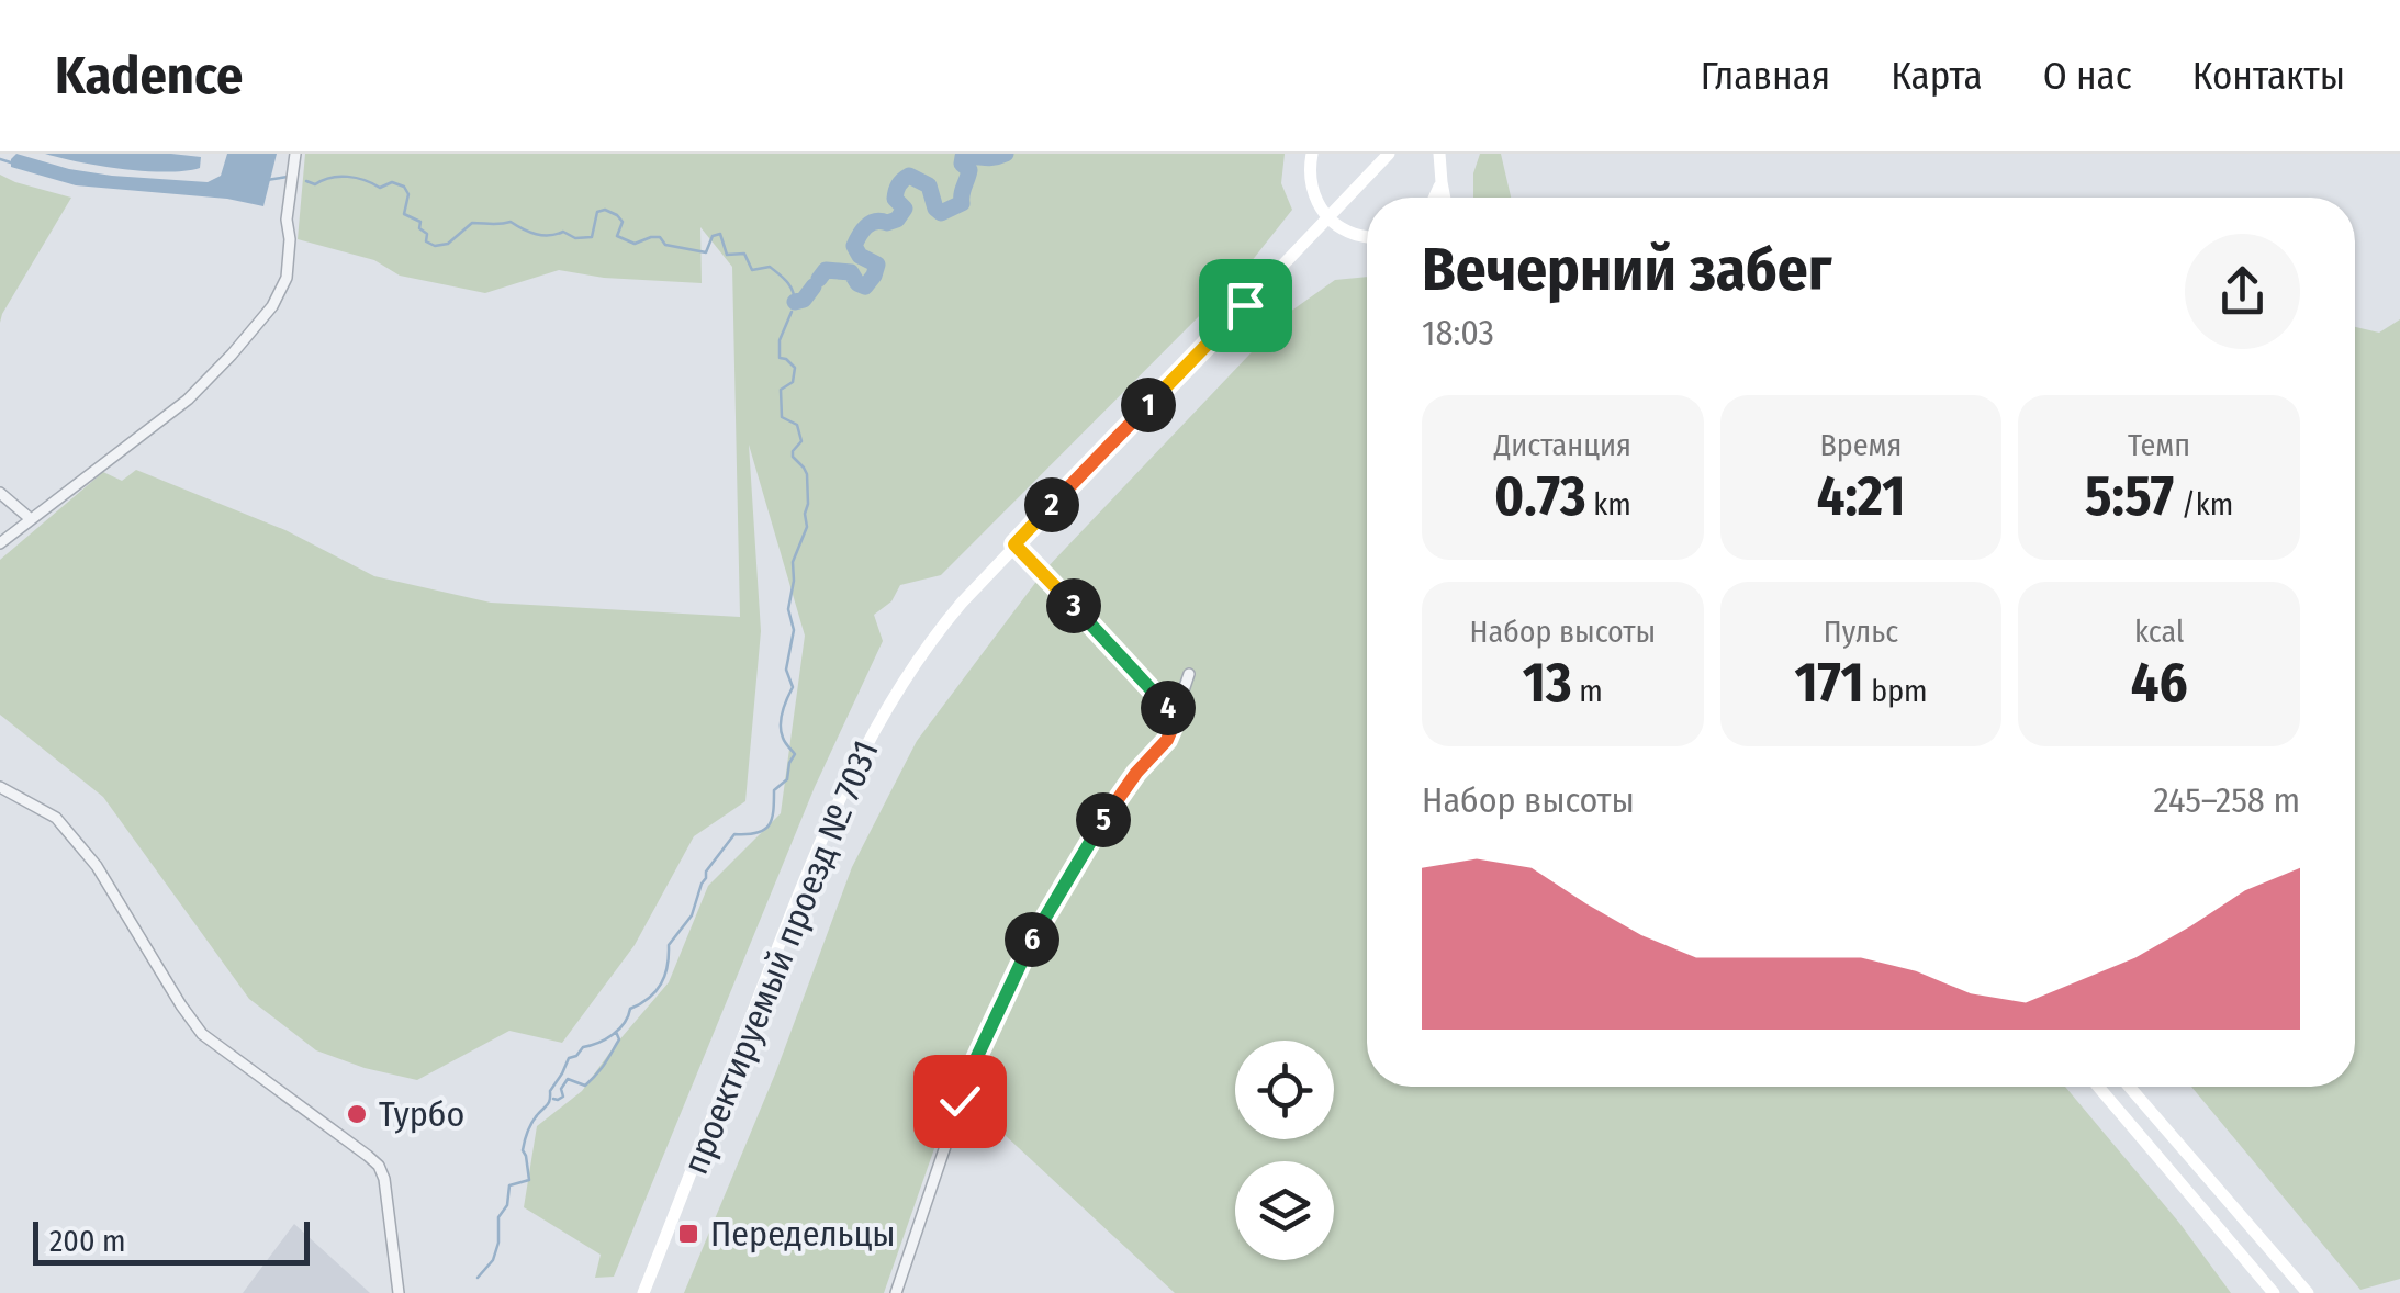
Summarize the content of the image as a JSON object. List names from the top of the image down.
{
  "streets": {
    "main road": ["проектируемый проезд № 7031"]
  },
  "places": {
    "other": ["Турбо"],
    "transit": ["Передельцы"]
  },
  "scale_bar": "200 m",
  "page": {
    "header": "Kadence",
    "nav": [
      "Главная",
      "Карта",
      "О нас",
      "Контакты"
    ],
    "heading": ["Вечерний забег", "18:03"],
    "pins": [
      "1",
      "2",
      "3",
      "4",
      "5",
      "6"
    ],
    "stats": [
      ["Дистанция", "0.73 km"],
      ["Время", "4:21"],
      ["Темп", "5:57 /km"],
      ["Набор высоты", "13 m"],
      ["Пульс", "171 bpm"],
      ["kcal", "46"]
    ],
    "chart": ["Набор высоты", "245–258 m"],
    "scale": "200 m"
  }
}
